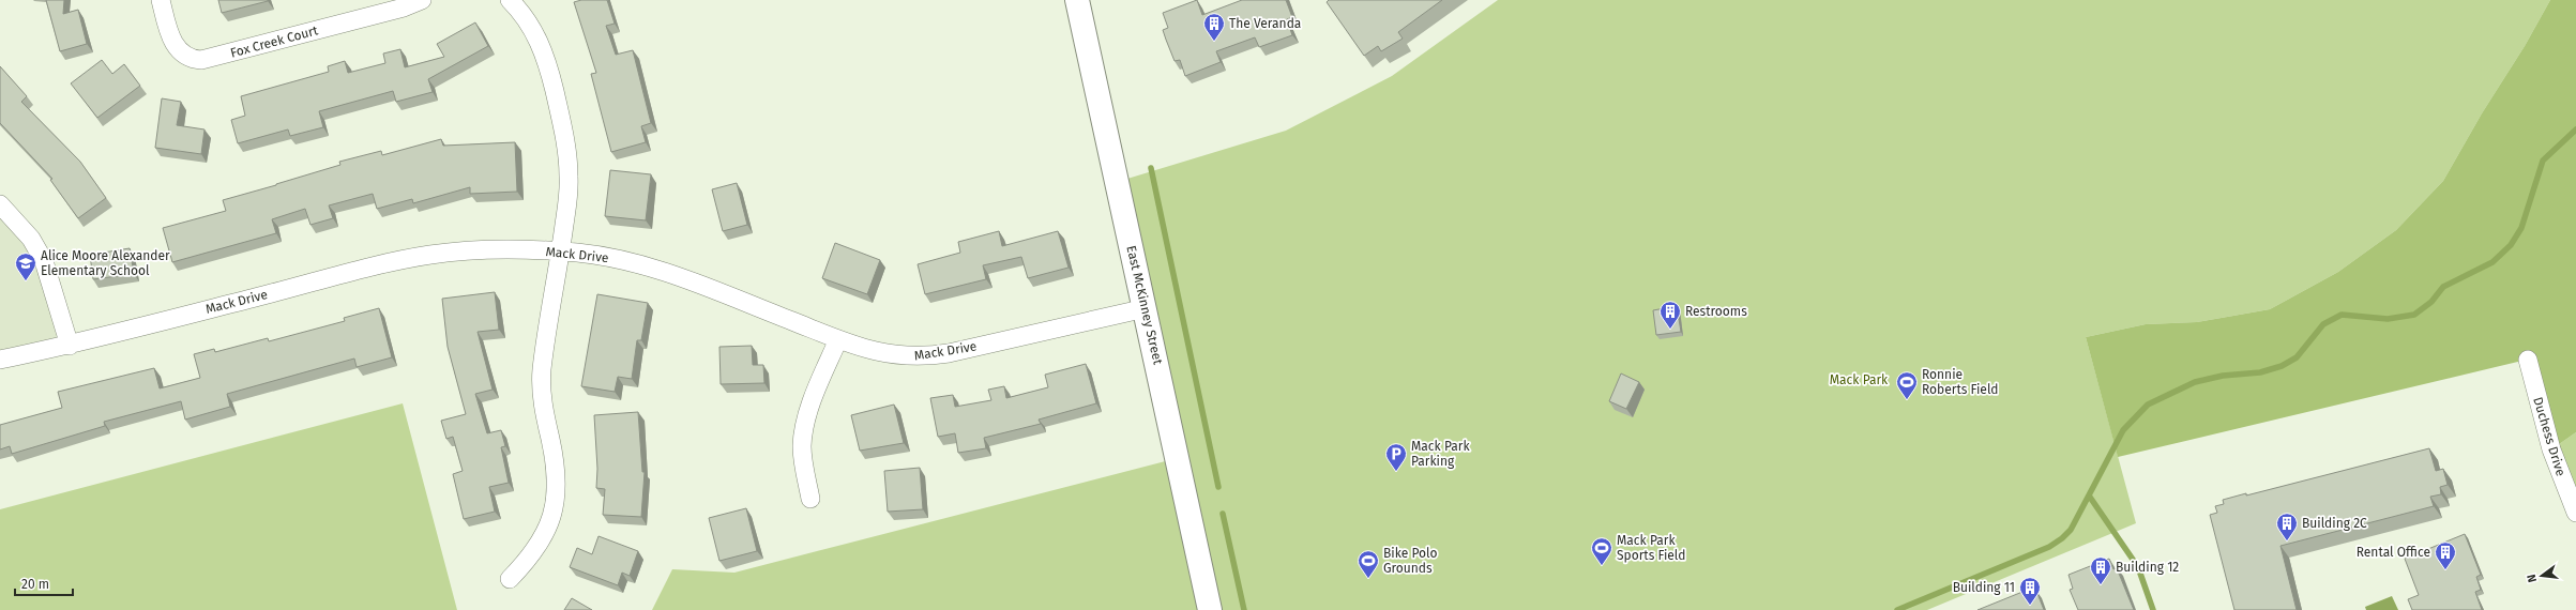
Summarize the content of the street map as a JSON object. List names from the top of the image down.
{
  "streets": {
    "main road": ["East McKinney Street"],
    "street": ["Fox Creek Court", "Mack Drive", "Duchess Drive"]
  },
  "crossings": [
    ["Mack Drive", "East McKinney Street"]
  ],
  "parks": ["Mack Park"],
  "places": {
    "building": [
      "The Veranda",
      "Restrooms",
      "Building 2C",
      "Rental Office",
      "Building 12",
      "Building 11"
    ],
    "school or university": ["Alice Moore Alexander Elementary School"],
    "sports": ["Ronnie Roberts Field", "Mack Park Sports Field", "Bike Polo Grounds"],
    "parking": ["Mack Park Parking"]
  },
  "scale_bar": "20 m",
  "north": "left"
}
